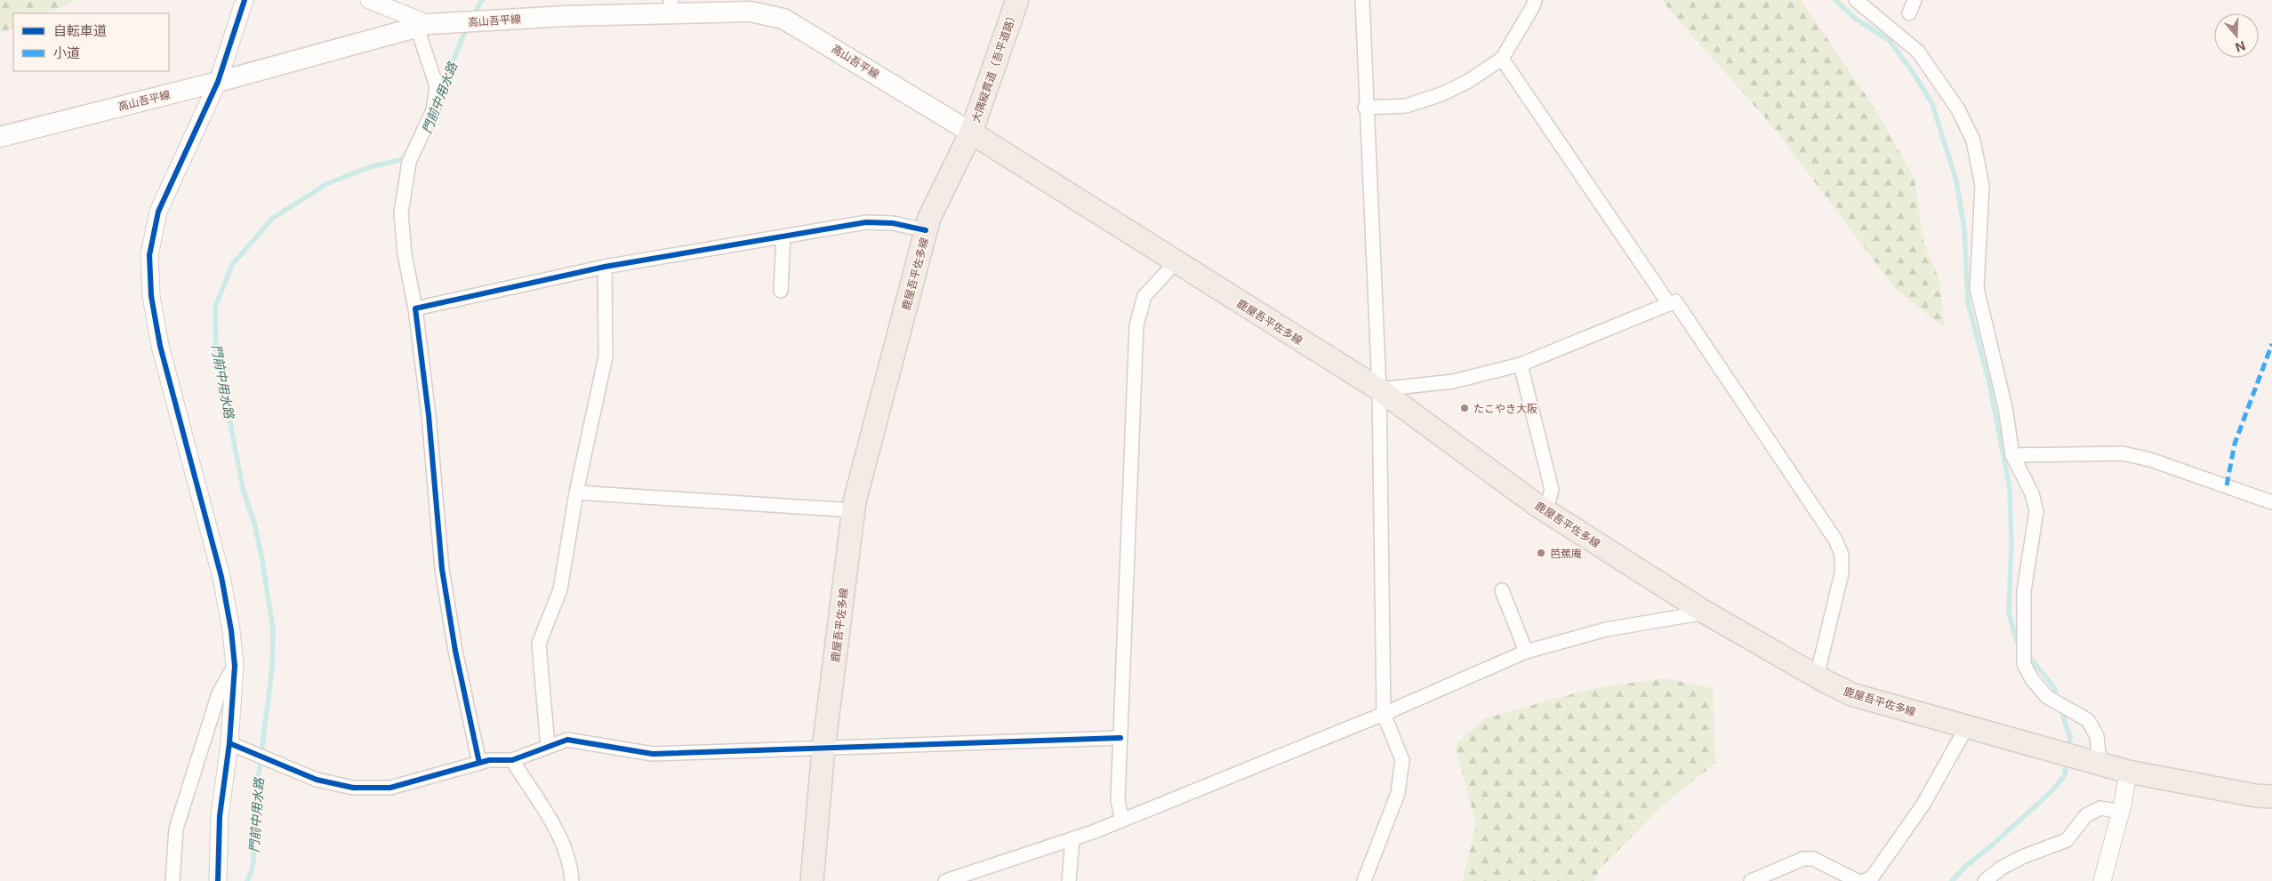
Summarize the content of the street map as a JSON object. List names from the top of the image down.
{
  "streets": {
    "main road": ["高山吾平線", "大隅縦貫道（吾平道路）", "鹿屋吾平佐多線"]
  },
  "crossings": [
    ["高山吾平線", "大隅縦貫道（吾平道路）"],
    ["高山吾平線", "鹿屋吾平佐多線"],
    ["大隅縦貫道（吾平道路）", "鹿屋吾平佐多線"]
  ],
  "water": ["門前中用水路"],
  "places": ["たこやき大阪", "芭蕉庵"],
  "legend": ["自転車道", "小道"],
  "north": "bottom"
}
